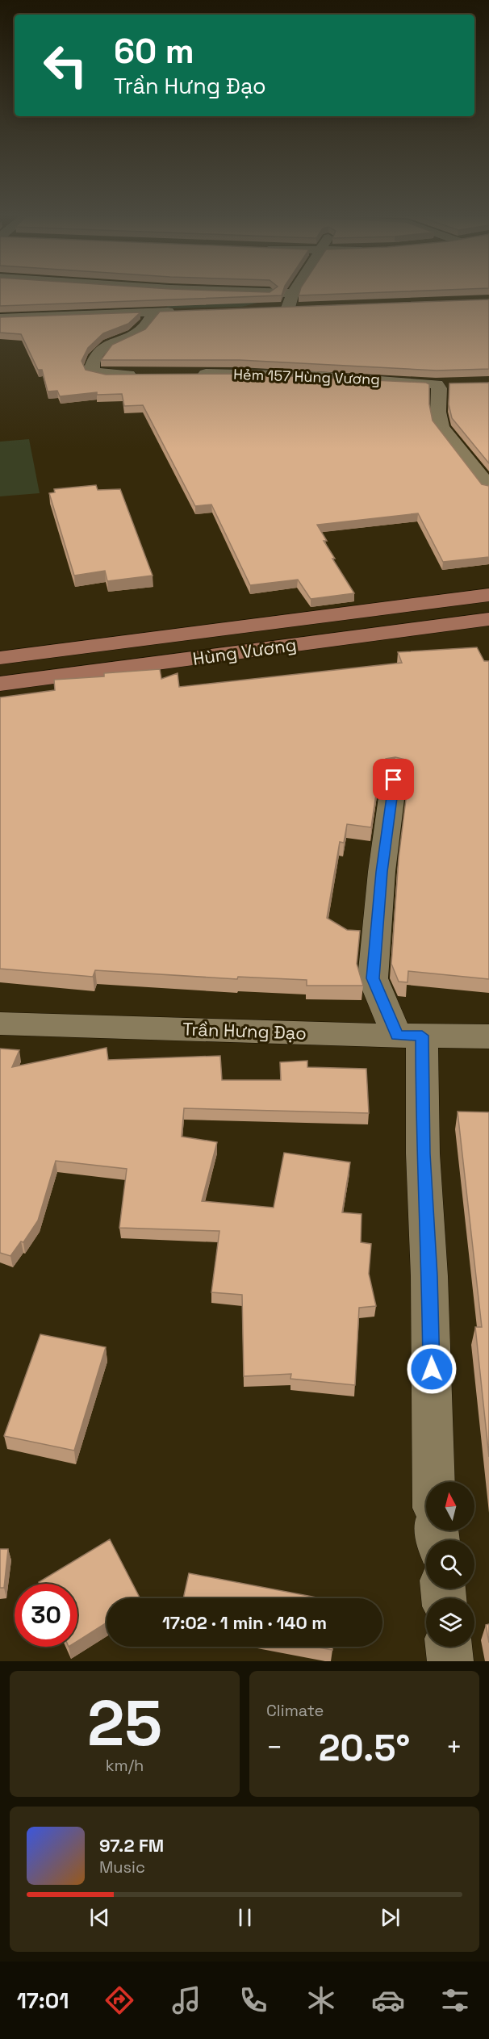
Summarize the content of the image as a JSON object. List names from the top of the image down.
{
  "streets": {
    "main road": ["Hùng Vương"],
    "street": ["Hẻm 157 Hùng Vương", "Trần Hưng Đạo"]
  },
  "north": "top",
  "page": {
    "turn": ["60 m", "Trần Hưng Đạo"],
    "limit": "30",
    "trip": "17:02 · 1 min · 140 m",
    "tile": [
      ["25", "km/h"],
      "Climate"
    ],
    "heat": ["−", "20.5°", "+"],
    "song": ["97.2 FM", "Music"],
    "tabs": "17:01"
  }
}
